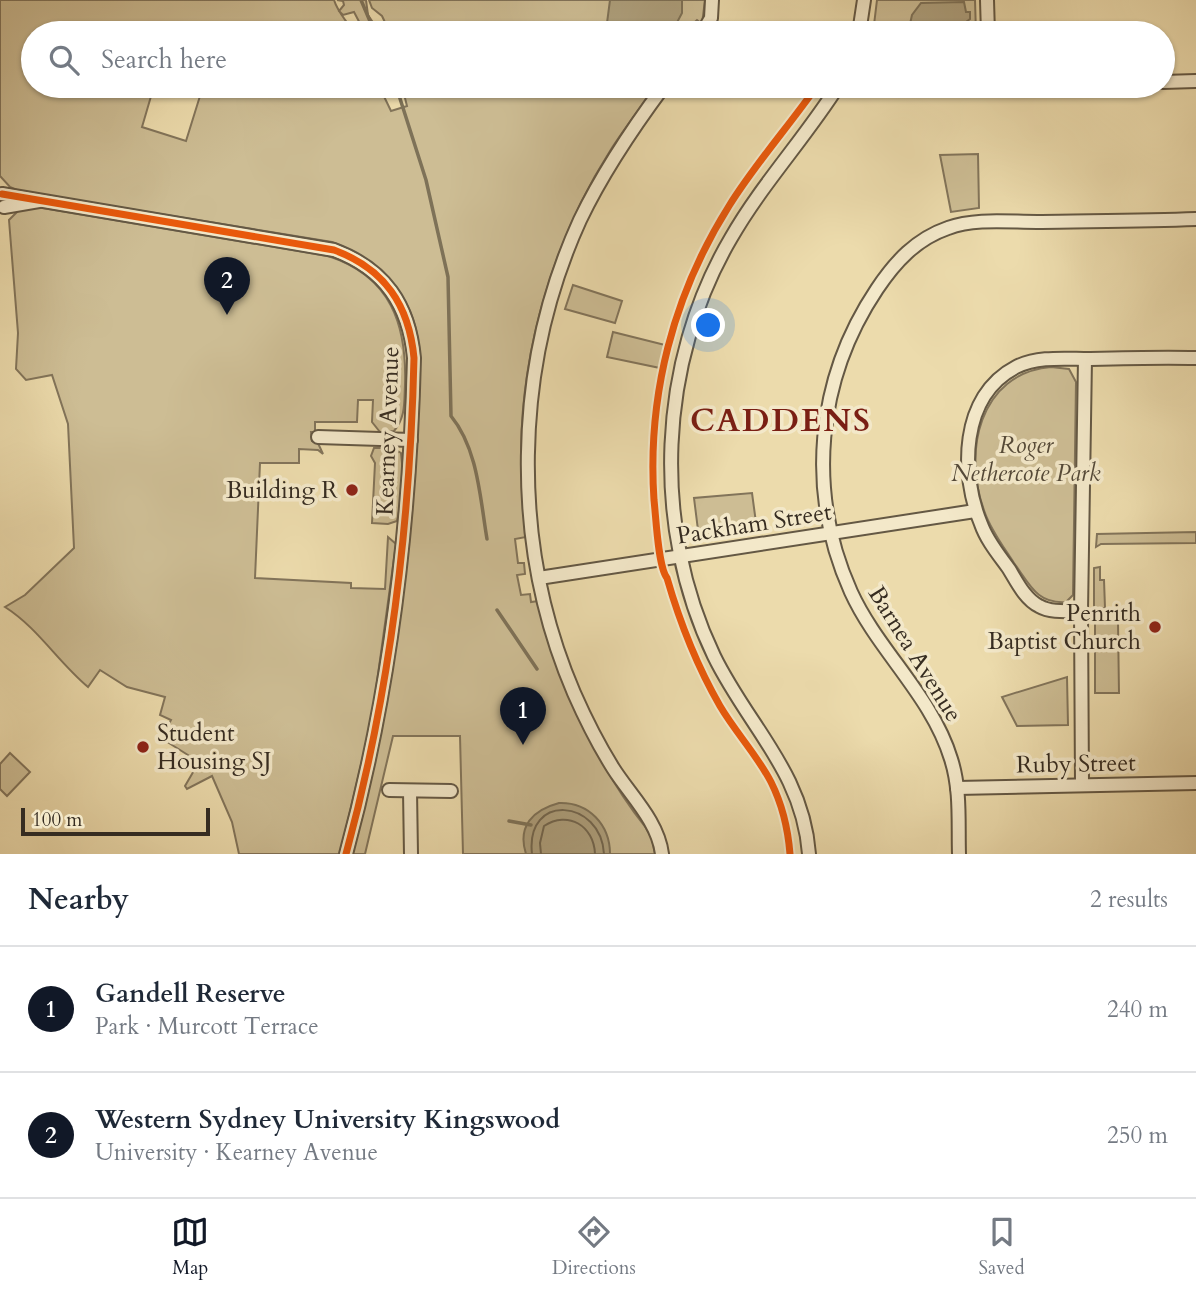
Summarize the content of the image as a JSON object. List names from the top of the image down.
{
  "streets": {
    "street": [
      "Kearney Avenue",
      "Packham Street",
      "Barnea Avenue",
      "Ruby Street"
    ]
  },
  "crossings": [
    ["Packham Street", "Barnea Avenue"],
    ["Barnea Avenue", "Ruby Street"]
  ],
  "districts": ["CADDENS"],
  "parks": ["Roger Nethercote Park"],
  "places": ["Building R", "Penrith Baptist Church", "Student Housing SJ"],
  "scale_bar": "100 m",
  "page": {
    "search": "Search here",
    "pins": ["2", "1"],
    "scale": "100 m",
    "heading": ["Nearby", "2 results"],
    "list": [
      {
        "mark": "1",
        "name": "Gandell Reserve",
        "note": "Park · Murcott Terrace",
        "value": "240 m"
      },
      {
        "mark": "2",
        "name": "Western Sydney University Kingswood",
        "note": "University · Kearney Avenue",
        "value": "250 m"
      }
    ],
    "nav": ["Map", "Directions", "Saved"]
  }
}
